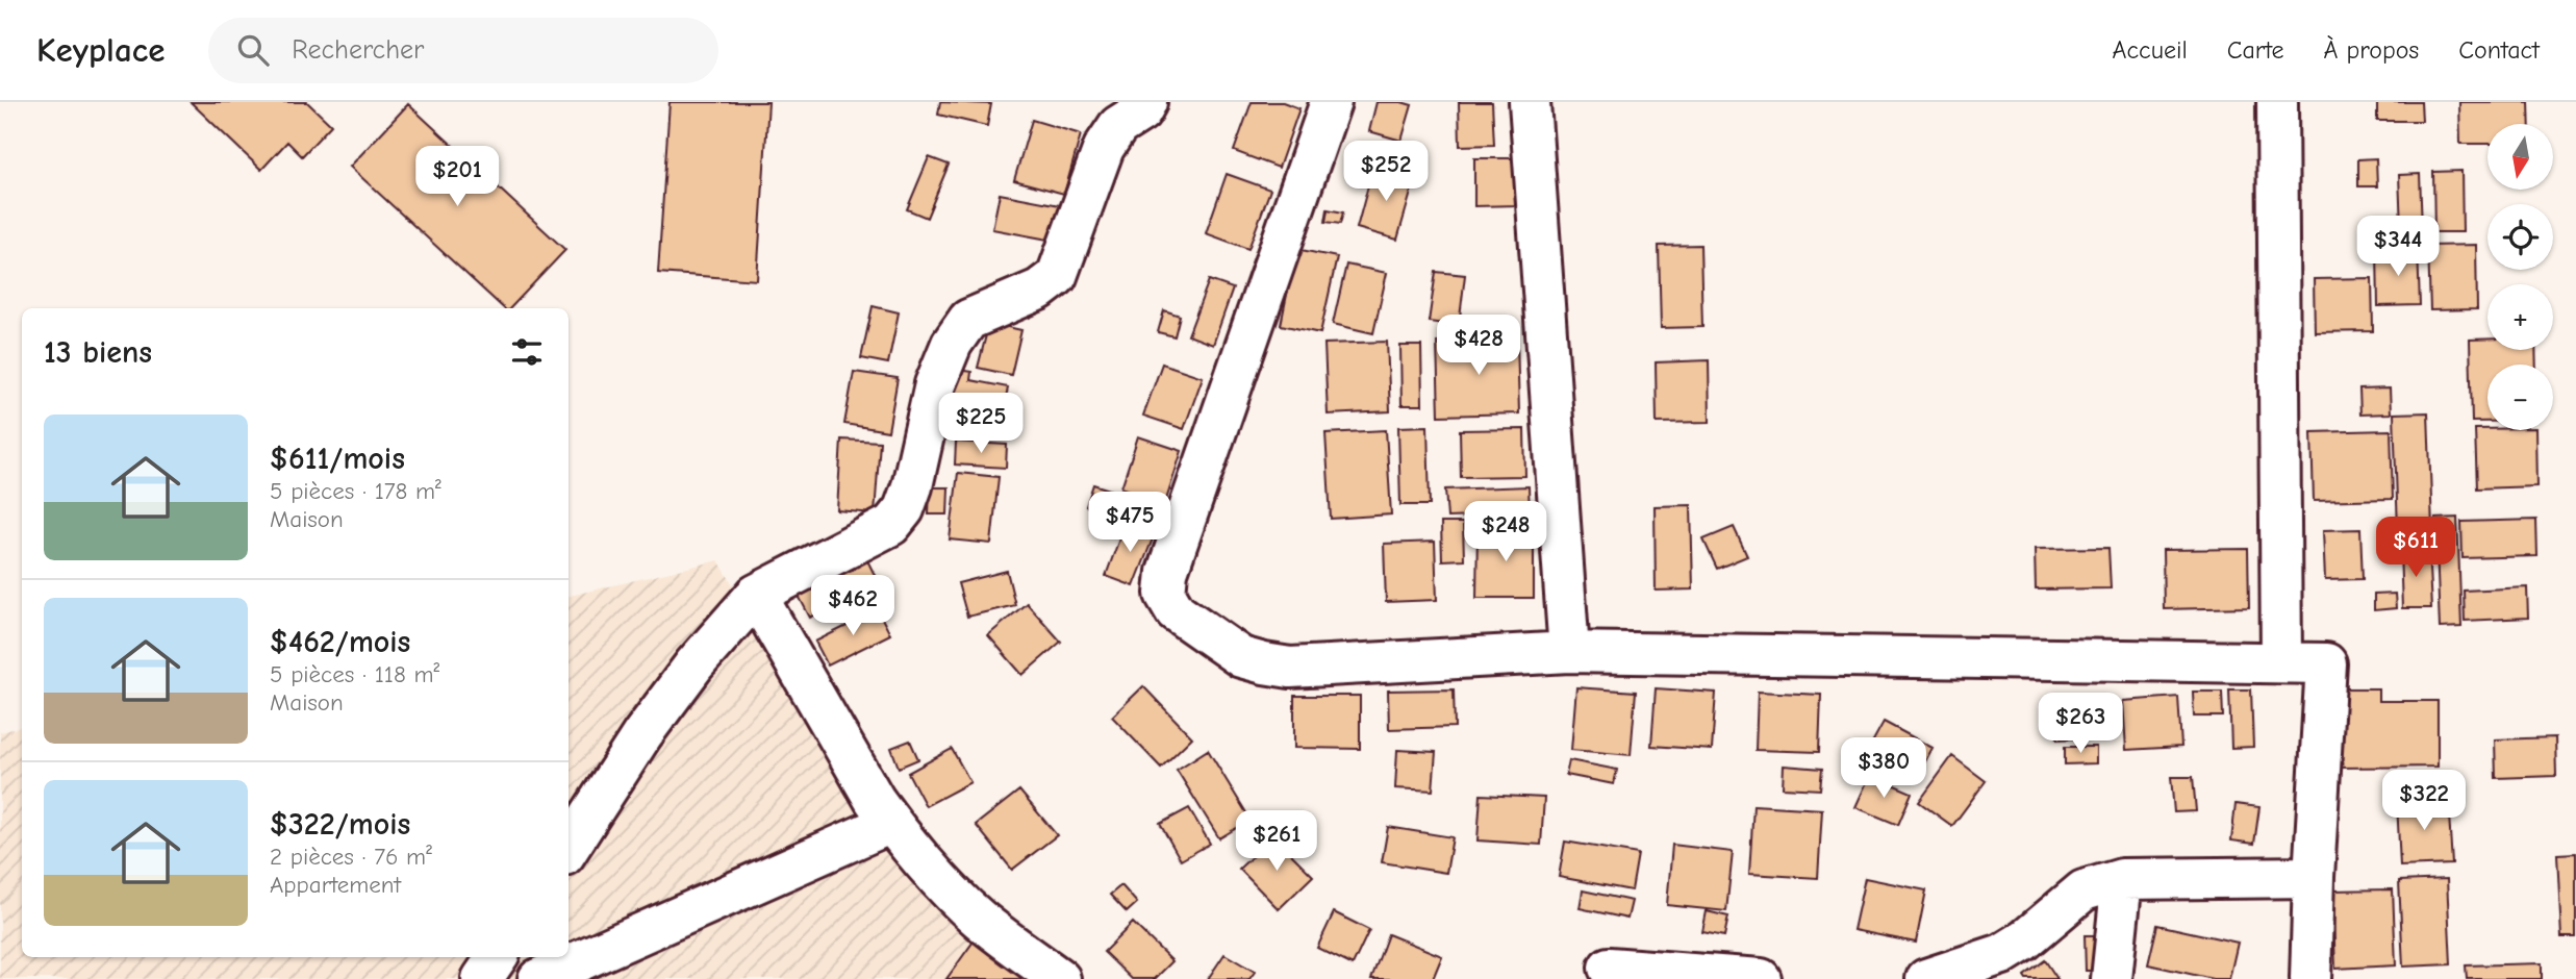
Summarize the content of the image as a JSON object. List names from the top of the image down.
{
  "north": "bottom",
  "page": {
    "header": "Keyplace",
    "search": "Rechercher",
    "nav": [
      "Accueil",
      "Carte",
      "À propos",
      "Contact"
    ],
    "map_buttons": ["+", "−"],
    "price": [
      "$252",
      "$201",
      "$344",
      "$428",
      "$225",
      "$475",
      "$248",
      "$611",
      "$462",
      "$263",
      "$380",
      "$322",
      "$261"
    ],
    "heading": "13 biens",
    "list": [
      {
        "name": "$611/mois",
        "note": "5 pièces · 178 m² · Maison"
      },
      {
        "name": "$462/mois",
        "note": "5 pièces · 118 m² · Maison"
      },
      {
        "name": "$322/mois",
        "note": "2 pièces · 76 m² · Appartement"
      }
    ]
  }
}
